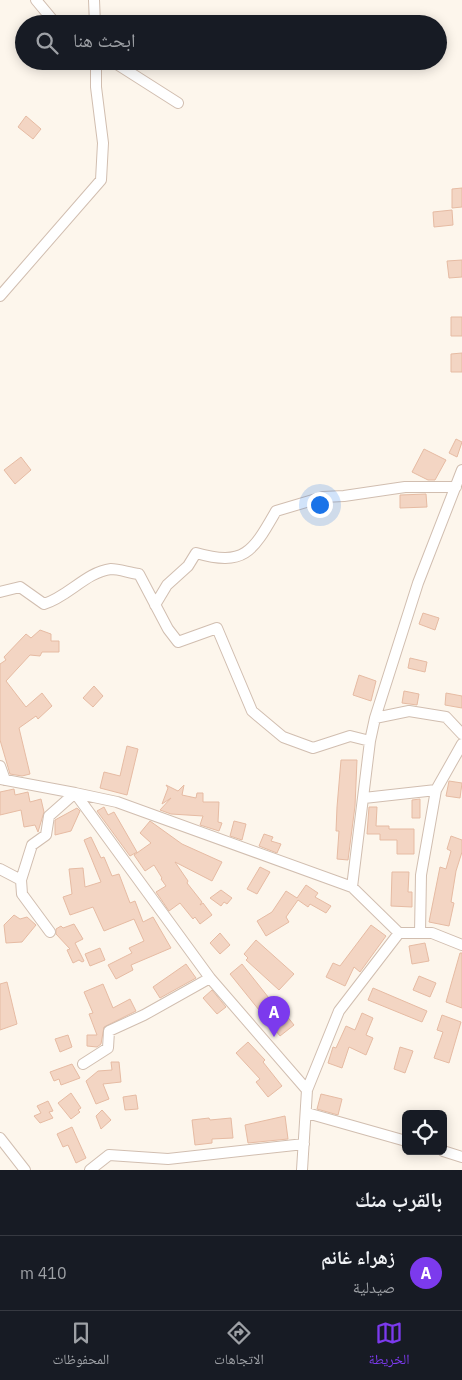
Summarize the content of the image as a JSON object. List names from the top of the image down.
{
  "page": {
    "search": "ابحث هنا",
    "pins": "A",
    "heading": "بالقرب منك",
    "list": [
      {
        "mark": "A",
        "name": "زهراء غانم",
        "note": "صيدلية",
        "value": "410 m"
      }
    ],
    "nav": ["الخريطة", "الاتجاهات", "المحفوظات"]
  }
}
